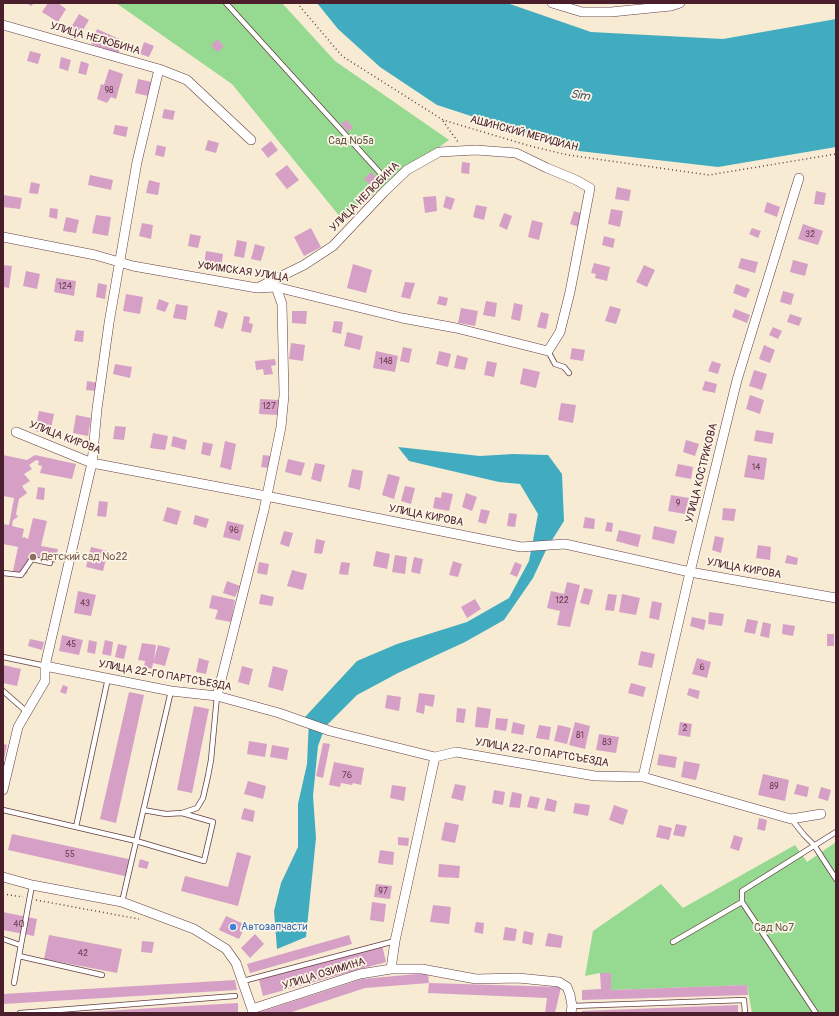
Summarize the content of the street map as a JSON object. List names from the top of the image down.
{
  "streets": {
    "street": [
      "УЛИЦА НЕЛЮБИНА",
      "УФИМСКАЯ УЛИЦА",
      "УЛИЦА КИРОВА",
      "УЛИЦА КОСТРИКОВА",
      "УЛИЦА 22-ГО ПАРТСЪЕЗДА",
      "УЛИЦА ОЗИМИНА"
    ],
    "path": ["АШИНСКИЙ МЕРИДИАН"]
  },
  "crossings": [
    ["УЛИЦА НЕЛЮБИНА", "УФИМСКАЯ УЛИЦА"],
    ["УЛИЦА КИРОВА", "УЛИЦА КОСТРИКОВА"],
    ["УЛИЦА КОСТРИКОВА", "УЛИЦА 22-ГО ПАРТСЪЕЗДА"]
  ],
  "water": ["Sim"],
  "parks": ["Сад №5а", "Сад №7"],
  "places": ["Детский сад №22", "Автозапчасти"],
  "house_numbers": [
    "98",
    "32",
    "124",
    "148",
    "127",
    "14",
    "9",
    "96",
    "122",
    "43",
    "45",
    "6",
    "2",
    "81",
    "83",
    "76",
    "89",
    "55",
    "97",
    "40",
    "42"
  ]
}
